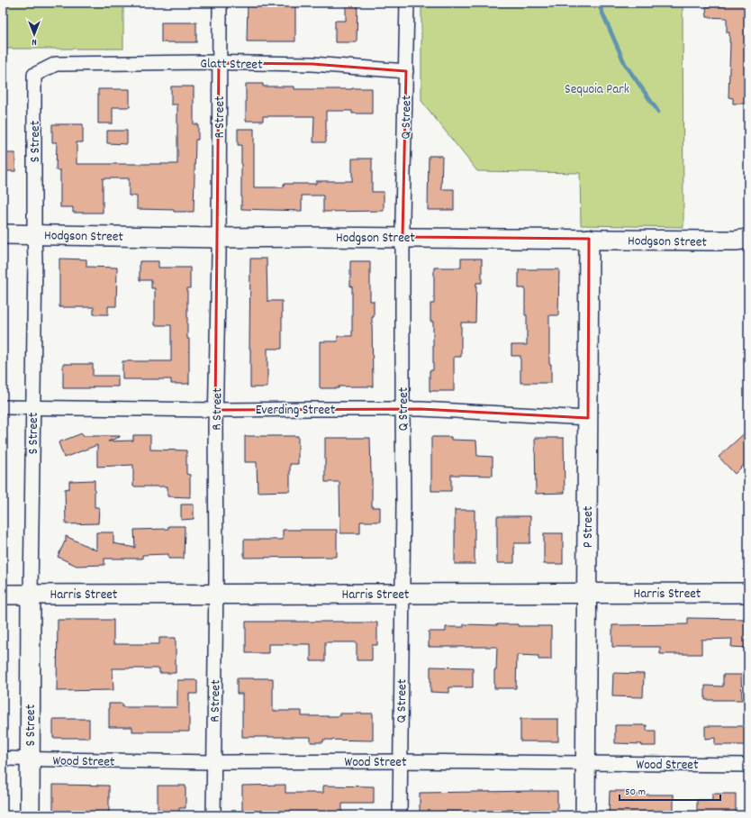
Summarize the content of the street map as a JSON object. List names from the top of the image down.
{
  "streets": {
    "street": [
      "Glatt Street",
      "R Street",
      "Q Street",
      "S Street",
      "Hodgson Street",
      "Everding Street",
      "P Street",
      "Harris Street",
      "Wood Street"
    ]
  },
  "crossings": [
    ["Glatt Street", "R Street"],
    ["Glatt Street", "Q Street"],
    ["Glatt Street", "S Street"],
    ["R Street", "Hodgson Street"],
    ["R Street", "Everding Street"],
    ["R Street", "Harris Street"],
    ["R Street", "Wood Street"],
    ["Q Street", "Hodgson Street"],
    ["Q Street", "Everding Street"],
    ["Q Street", "Harris Street"],
    ["Q Street", "Wood Street"],
    ["S Street", "Hodgson Street"],
    ["S Street", "Everding Street"],
    ["S Street", "Harris Street"],
    ["S Street", "Wood Street"],
    ["Hodgson Street", "P Street"],
    ["Everding Street", "P Street"],
    ["P Street", "Harris Street"],
    ["P Street", "Wood Street"]
  ],
  "parks": ["Sequoia Park"],
  "scale_bar": "50 m",
  "north": "bottom"
}
